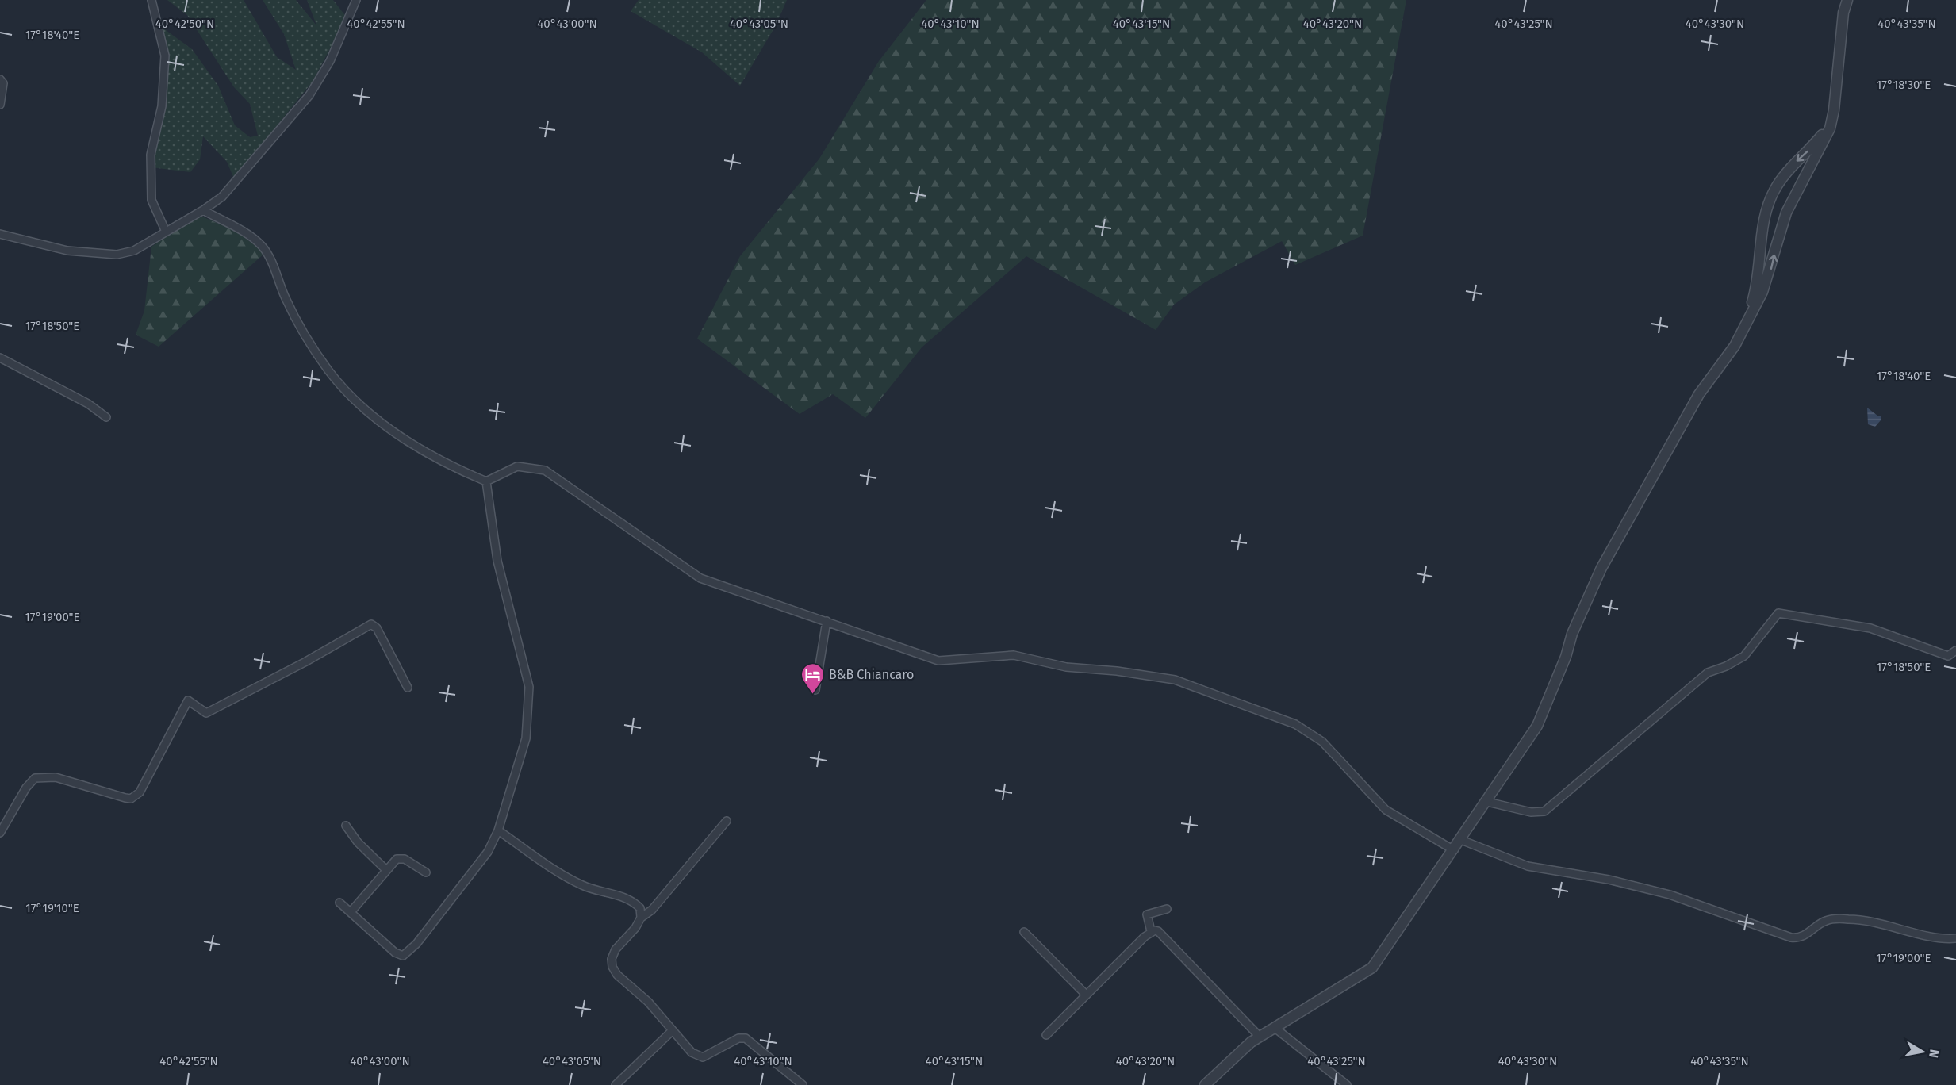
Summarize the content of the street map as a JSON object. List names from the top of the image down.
{
  "places": {
    "hotel": ["B&B Chiancaro"]
  },
  "north": "right",
  "coordinates": [
    "40°42'50\"N",
    "40°43'25\"N",
    "40°42'55\"N",
    "40°43'00\"N",
    "40°43'05\"N",
    "40°43'10\"N",
    "40°43'15\"N",
    "40°43'20\"N",
    "40°43'30\"N",
    "40°43'35\"N",
    "17°18'40\"E",
    "17°18'30\"E",
    "17°18'50\"E",
    "17°19'00\"E",
    "17°19'10\"E"
  ]
}
